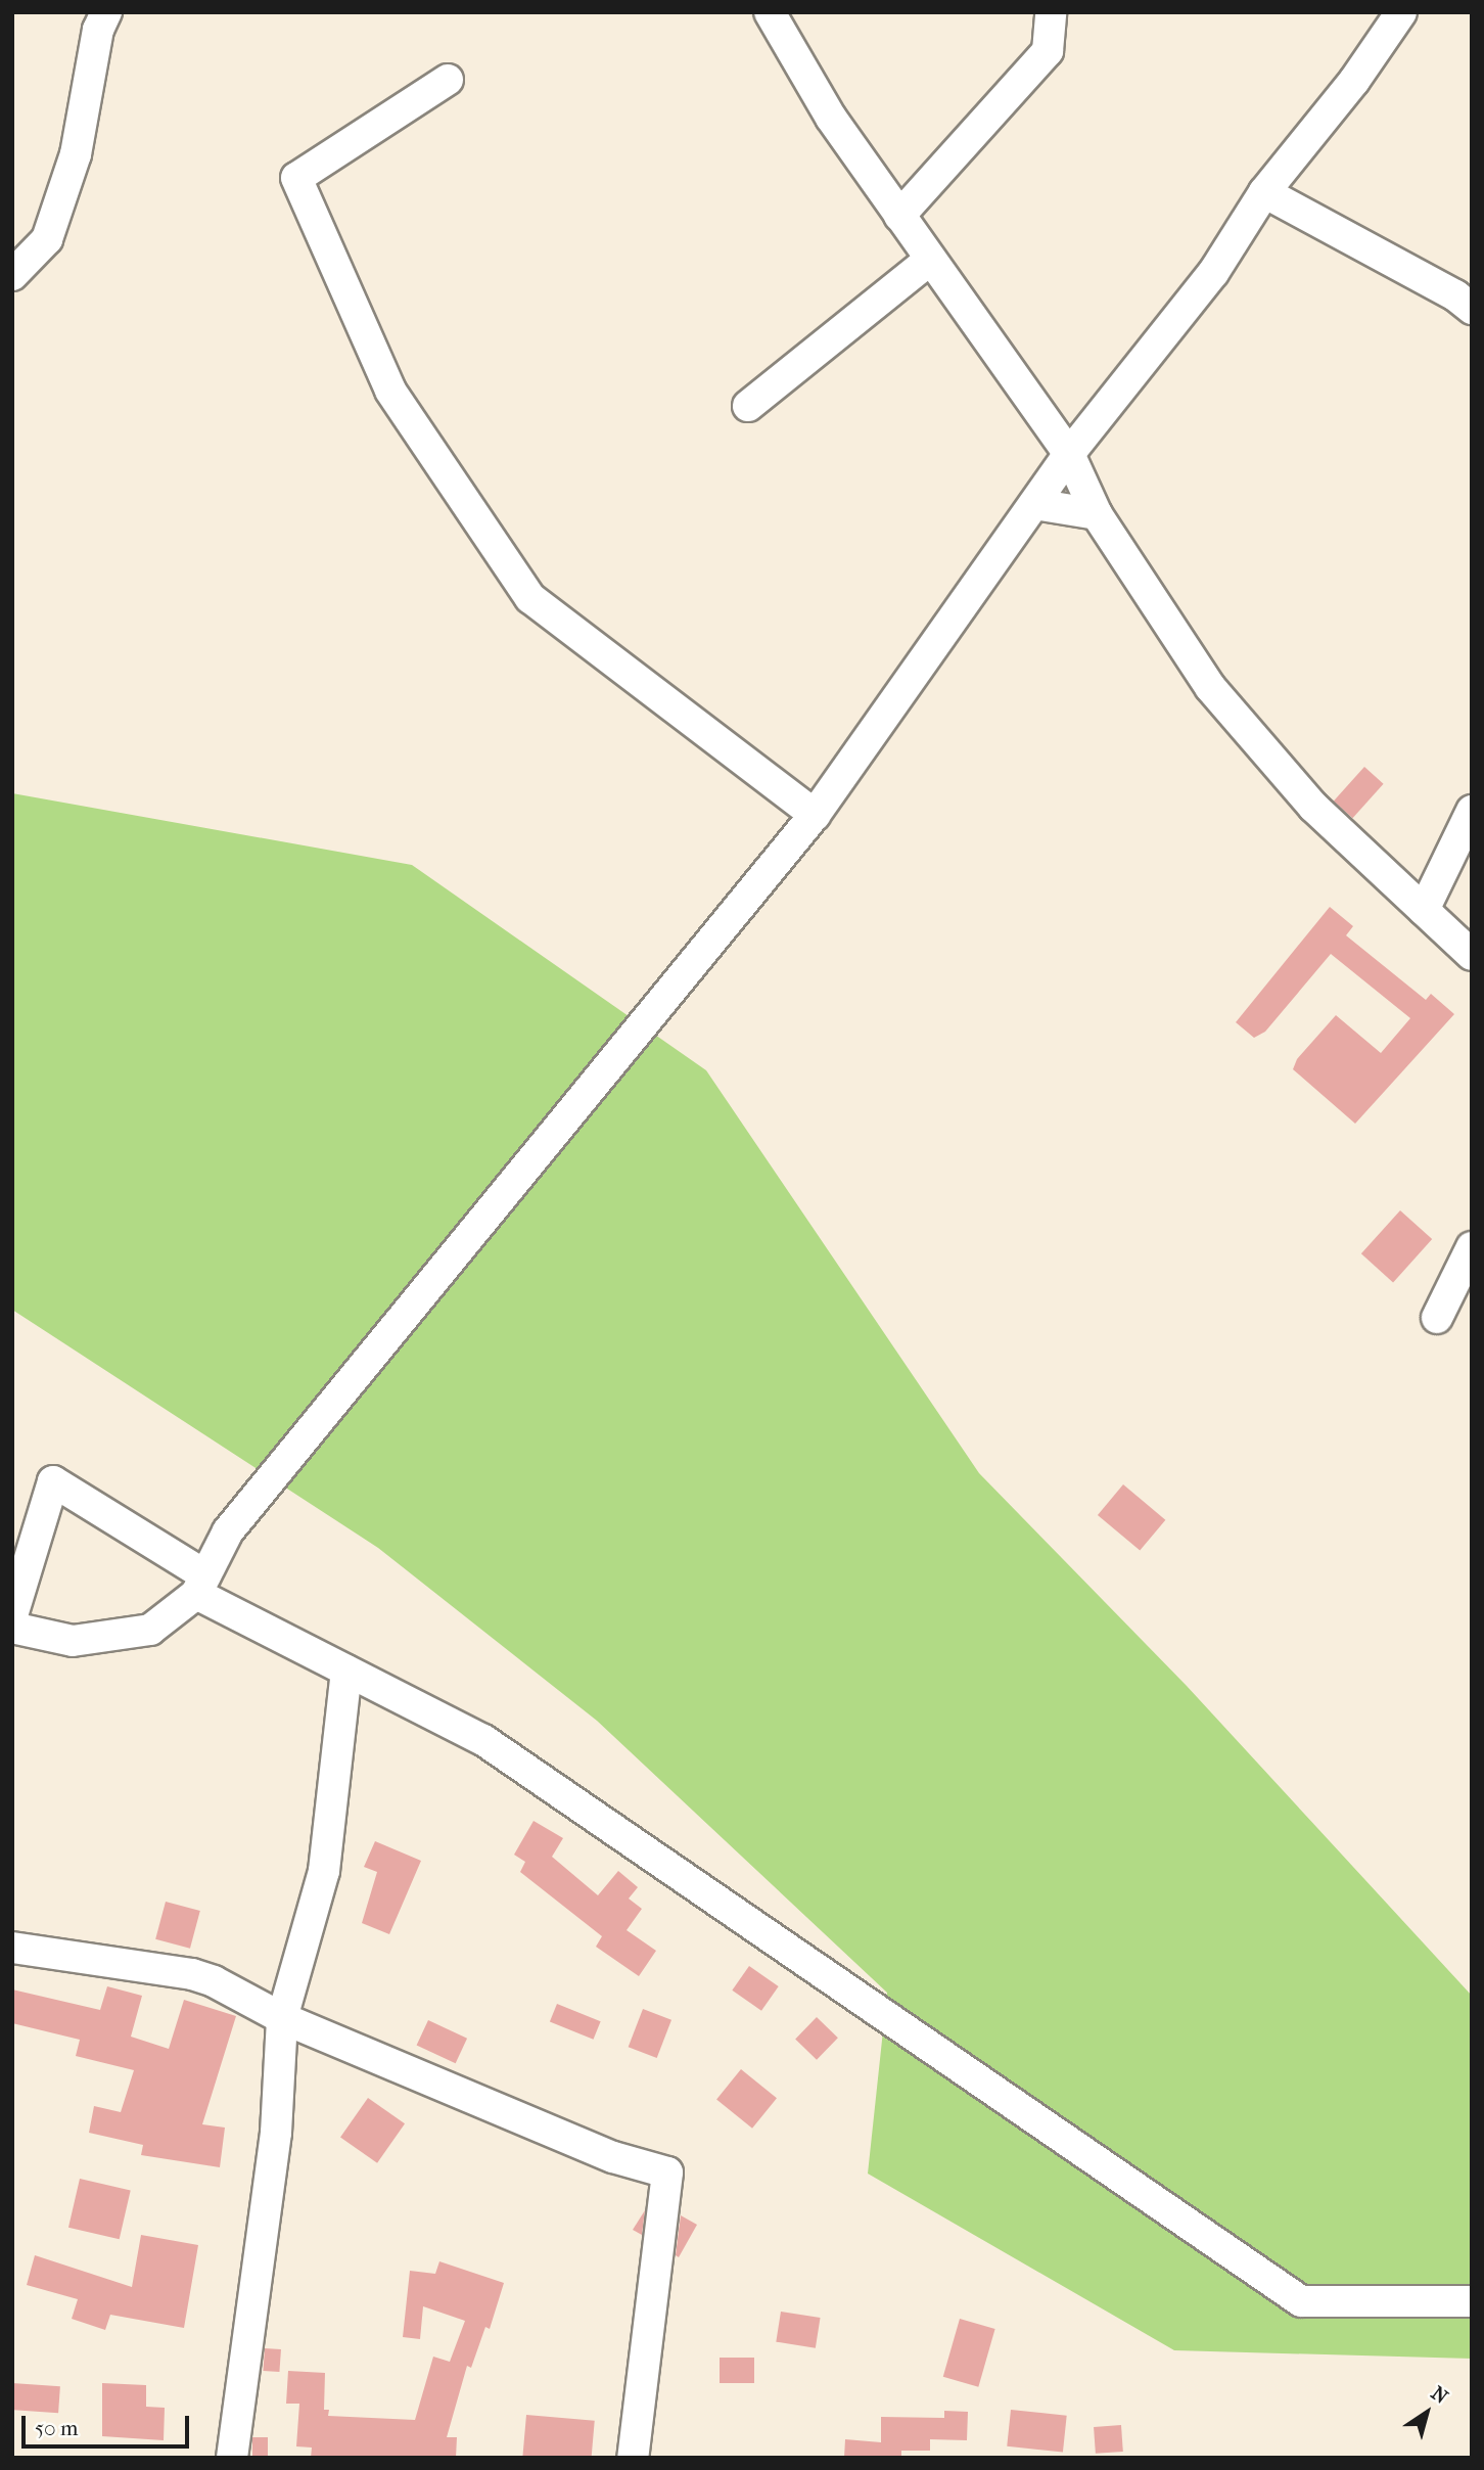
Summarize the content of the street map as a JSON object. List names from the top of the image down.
{
  "scale_bar": "50 m",
  "north": "top right"
}
